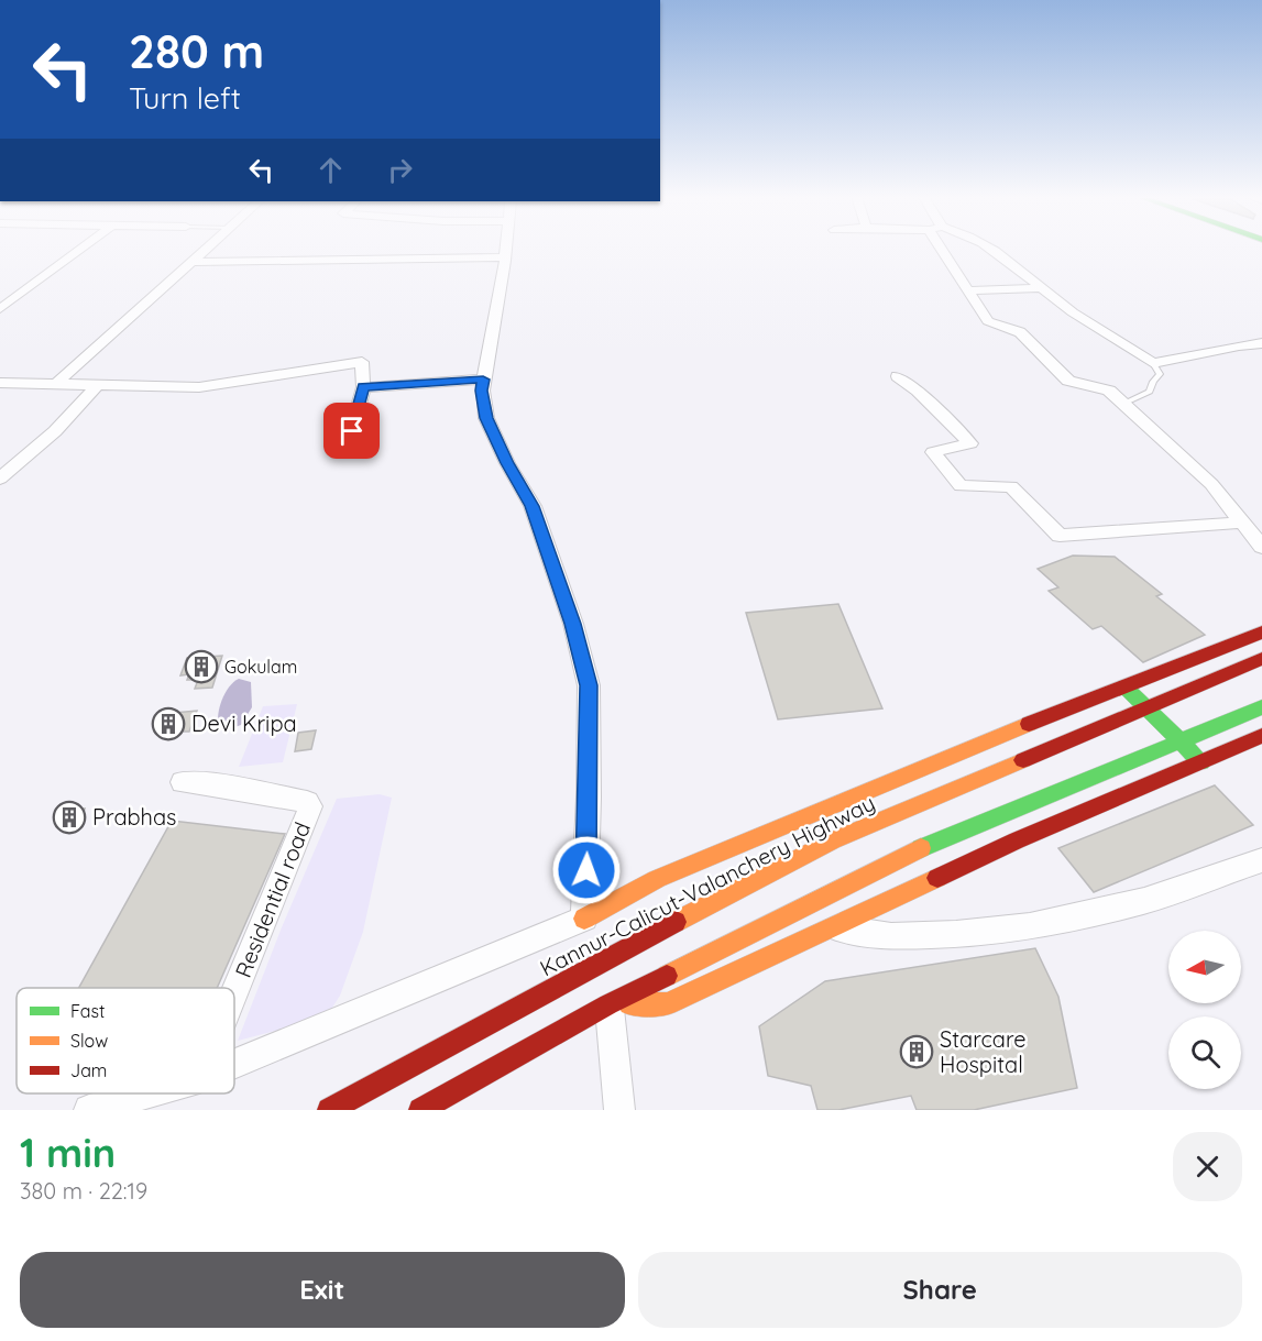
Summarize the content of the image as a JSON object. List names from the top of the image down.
{
  "streets": {
    "main road": ["Kannur-Calicut-Valanchery Highway"],
    "street": ["Residential road"]
  },
  "places": {
    "building": [
      "Gokulam",
      "Devi Kripa",
      "Prabhas",
      "Starcare Hospital"
    ]
  },
  "legend": ["Fast", "Slow", "Jam"],
  "north": "left",
  "page": {
    "turn": ["280 m", "Turn left"],
    "heading": ["1 min", "380 m · 22:19"],
    "buttons": ["Exit", "Share"]
  }
}
